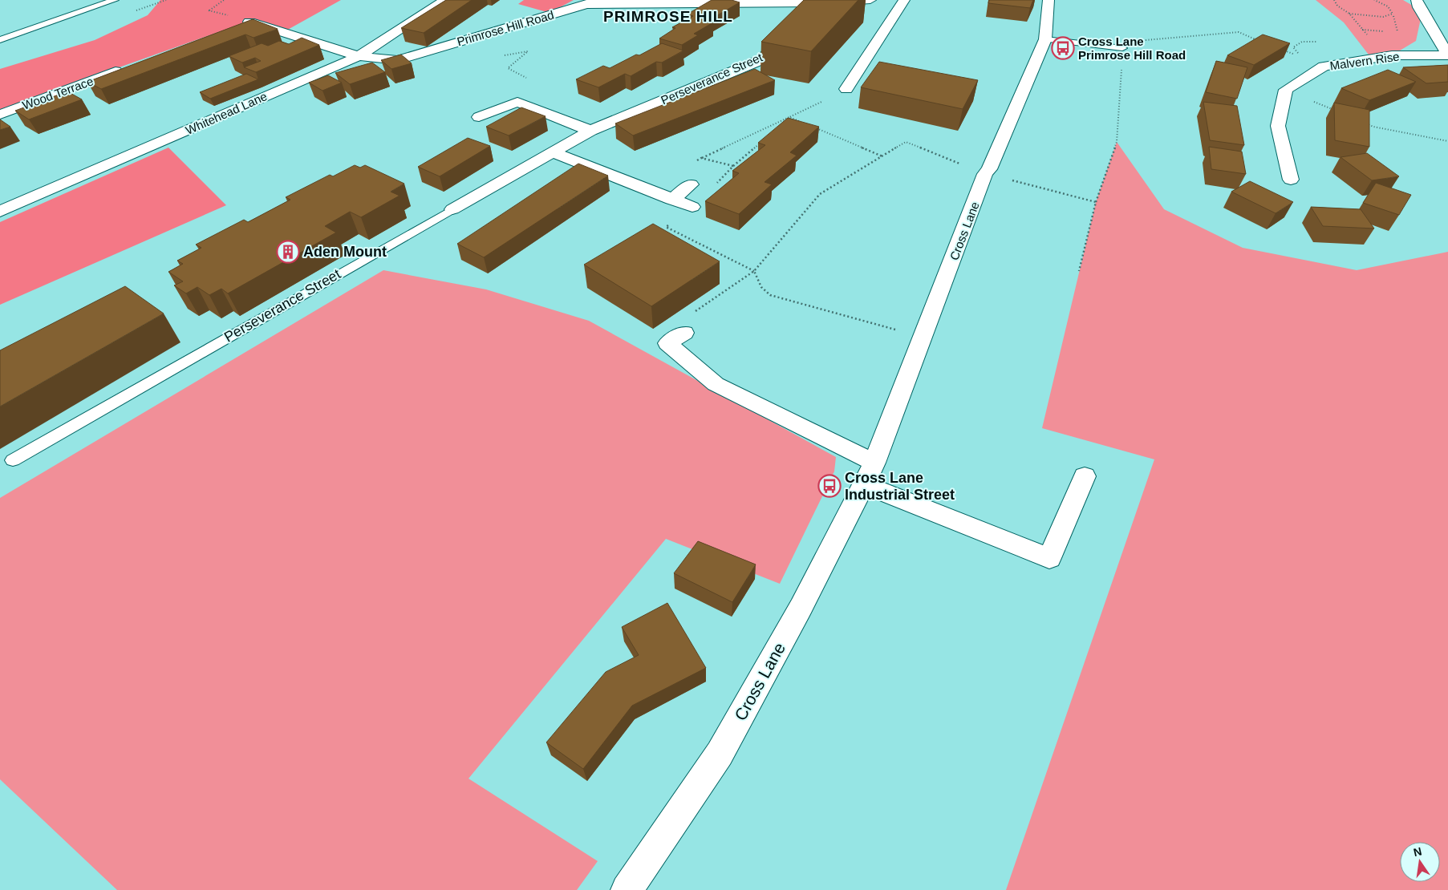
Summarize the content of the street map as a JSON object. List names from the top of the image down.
{
  "streets": {
    "street": [
      "Primrose Hill Road",
      "Malvern Rise",
      "Perseverance Street",
      "Wood Terrace",
      "Whitehead Lane",
      "Cross Lane"
    ]
  },
  "crossings": [
    ["Primrose Hill Road", "Whitehead Lane"]
  ],
  "districts": ["PRIMROSE HILL"],
  "places": {
    "bus stop": ["Cross Lane Primrose Hill Road", "Cross Lane Industrial Street"],
    "building": ["Aden Mount"]
  },
  "north": "top"
}
